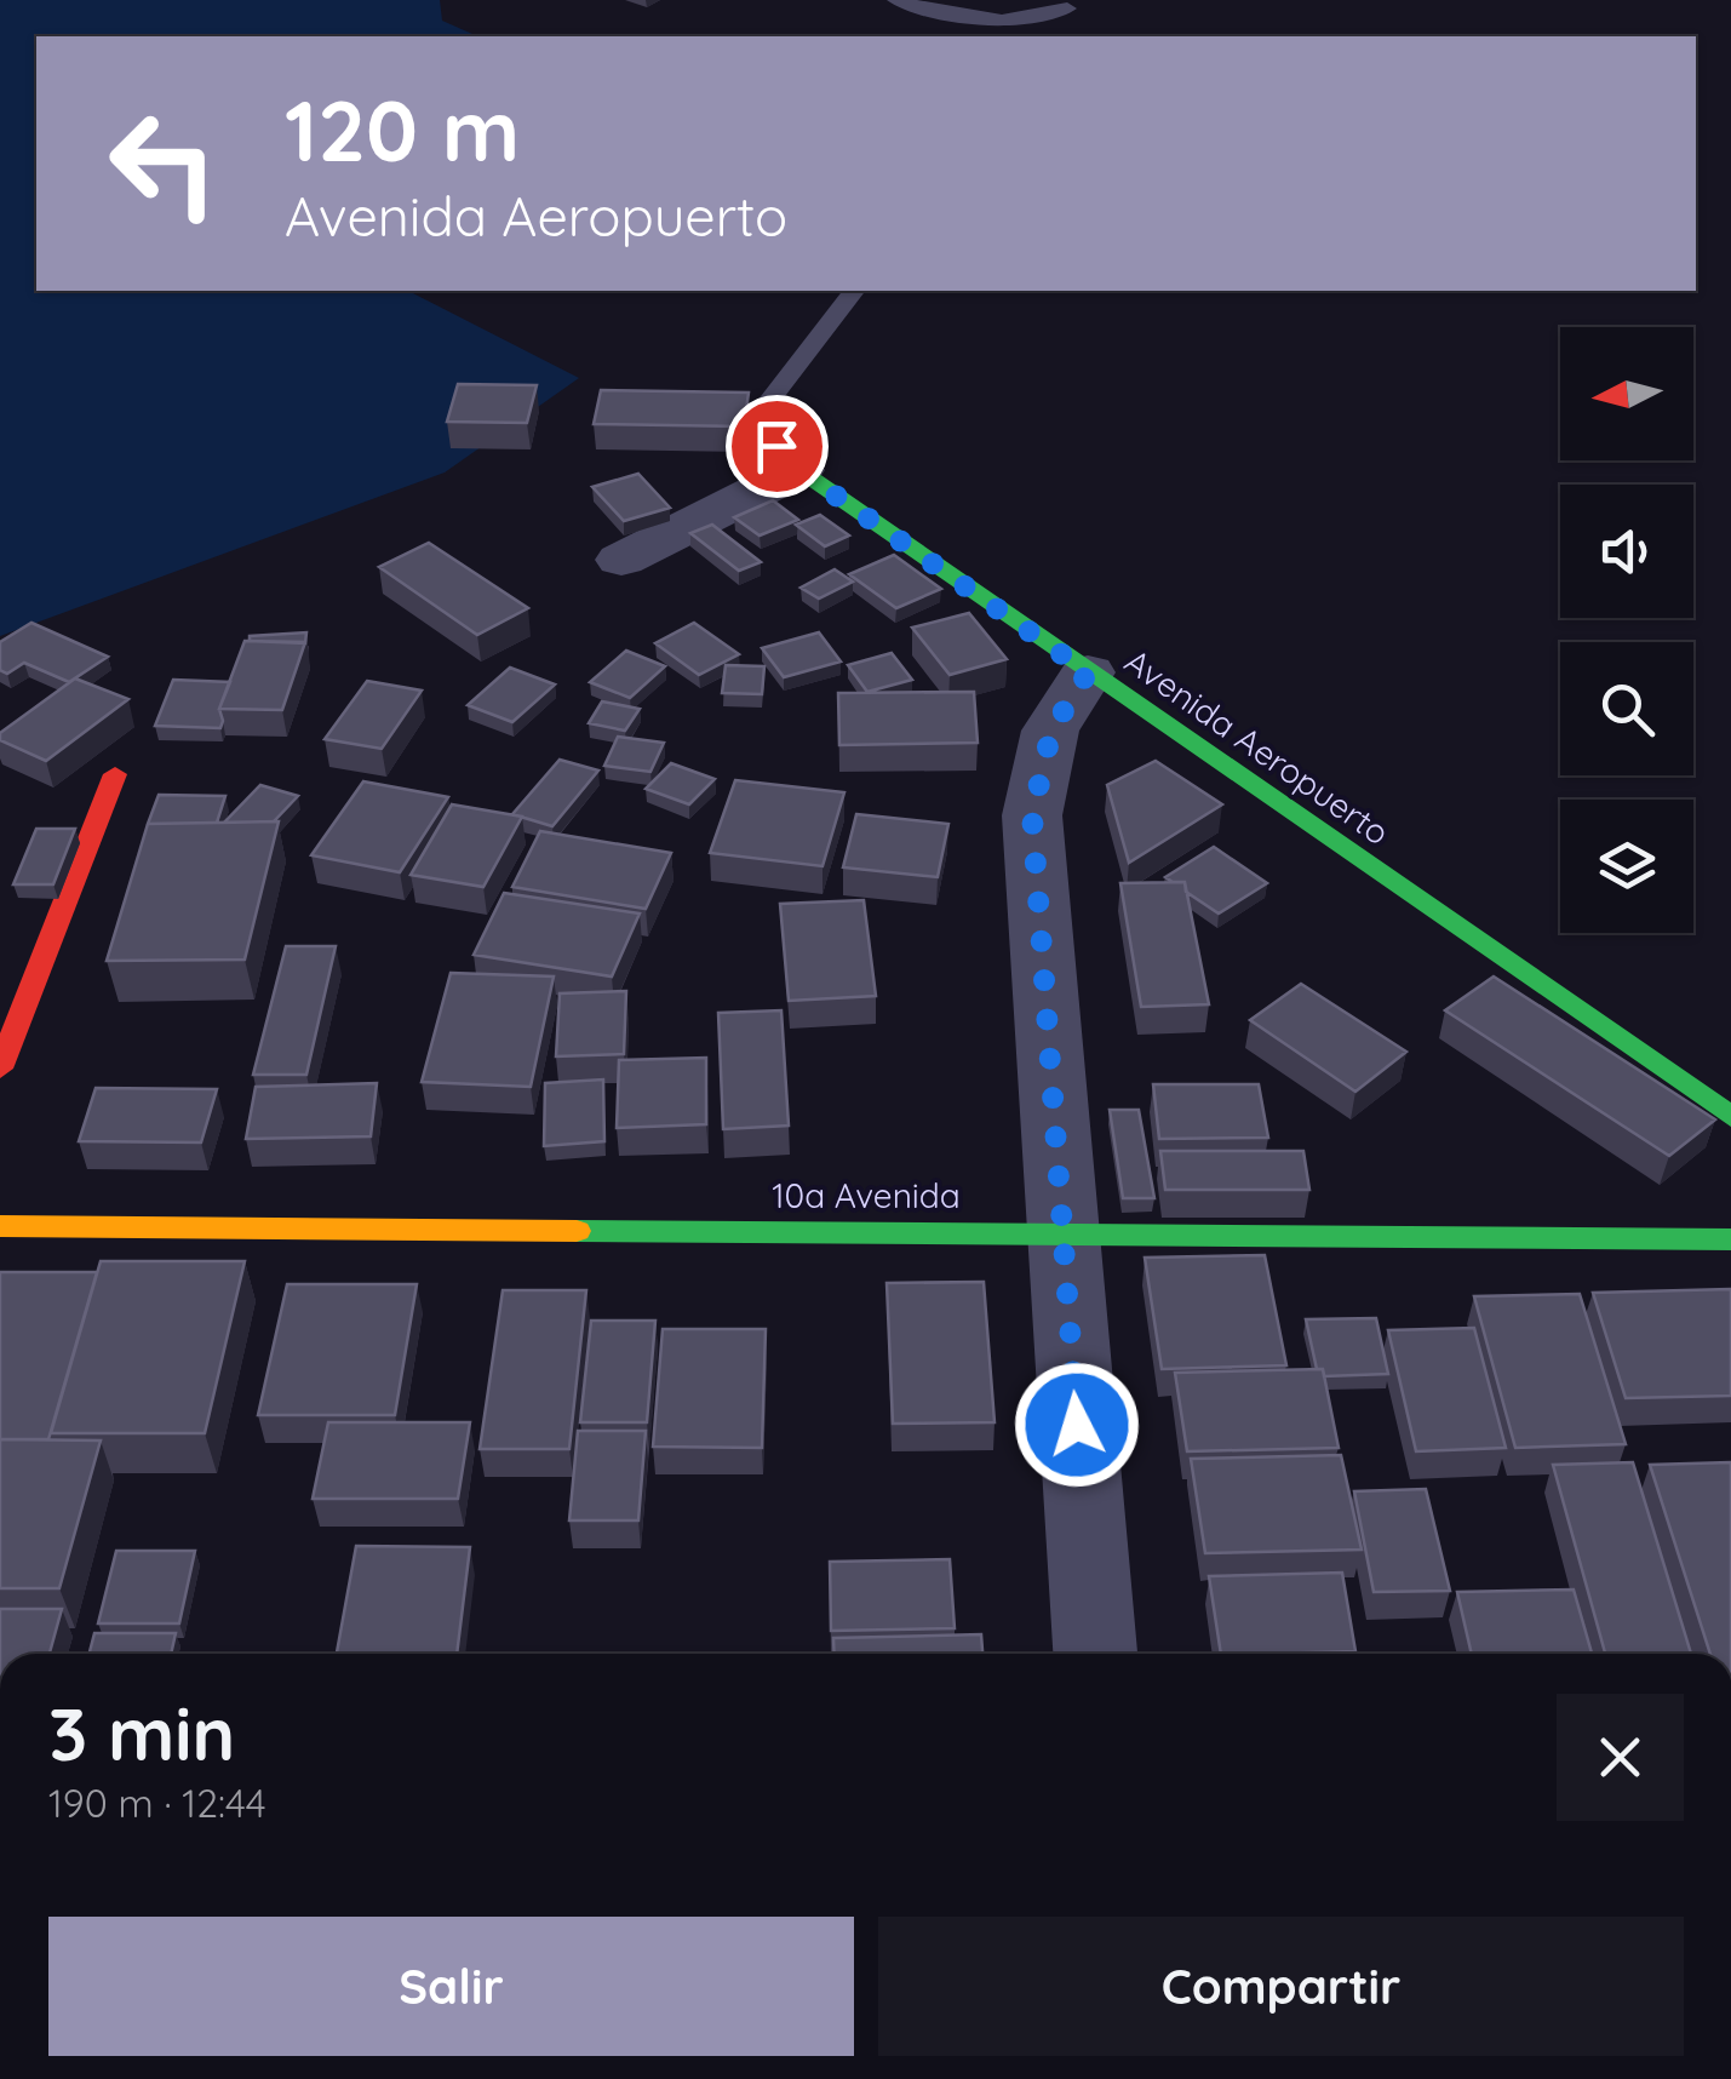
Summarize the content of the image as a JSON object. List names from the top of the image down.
{
  "streets": {
    "street": ["Avenida Aeropuerto", "10a Avenida"]
  },
  "north": "left",
  "page": {
    "turn": ["120 m", "Avenida Aeropuerto"],
    "heading": ["3 min", "190 m · 12:44"],
    "buttons": ["Salir", "Compartir"]
  }
}
